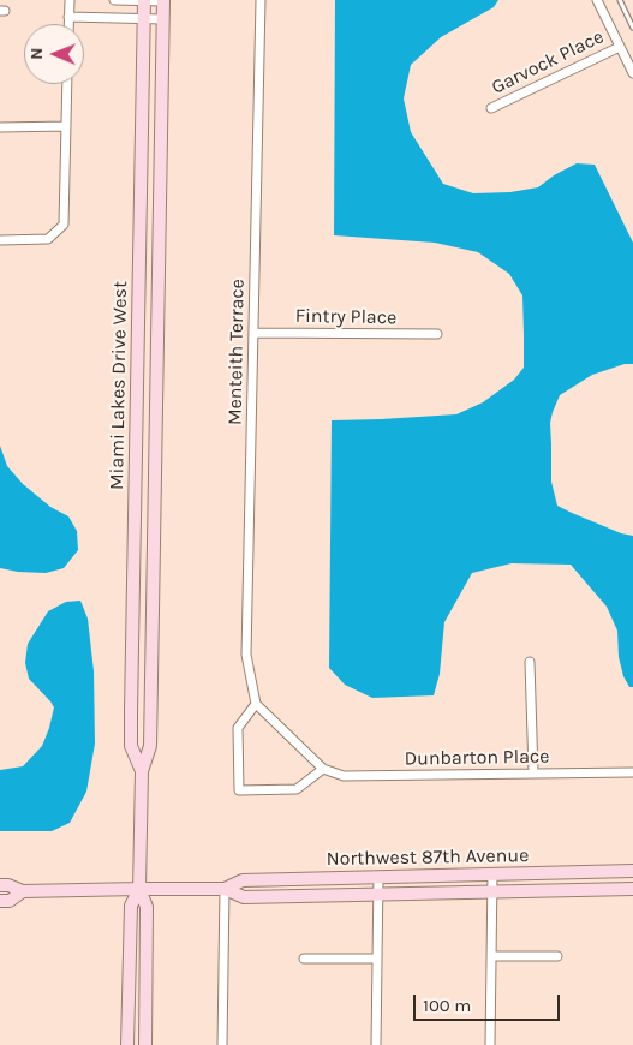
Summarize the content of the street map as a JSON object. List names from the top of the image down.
{
  "streets": {
    "main road": ["Miami Lakes Drive West", "Northwest 87th Avenue"],
    "street": [
      "Garvock Place",
      "Fintry Place",
      "Menteith Terrace",
      "Dunbarton Place"
    ]
  },
  "crossings": [
    ["Fintry Place", "Menteith Terrace"],
    ["Miami Lakes Drive West", "Northwest 87th Avenue"]
  ],
  "scale_bar": "100 m",
  "north": "left"
}
